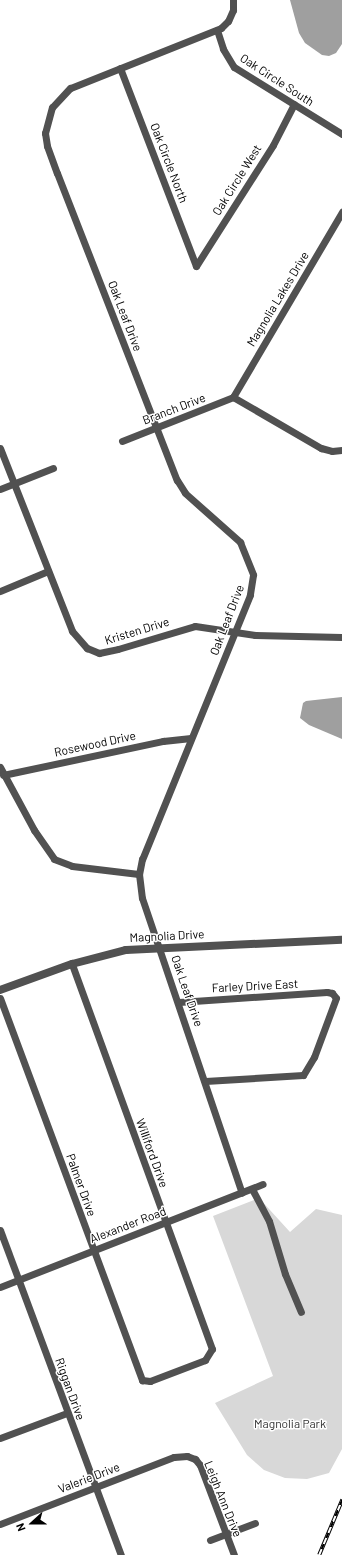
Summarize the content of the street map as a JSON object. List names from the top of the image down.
{
  "streets": {
    "street": [
      "Oak Circle South",
      "Oak Circle North",
      "Oak Circle West",
      "Magnolia Lakes Drive",
      "Oak Leaf Drive",
      "Branch Drive",
      "Kristen Drive",
      "Rosewood Drive",
      "Magnolia Drive",
      "Farley Drive East",
      "Williford Drive",
      "Palmer Drive",
      "Alexander Road",
      "Riggan Drive",
      "Valerie Drive",
      "Leigh Ann Drive"
    ]
  },
  "crossings": [
    ["Oak Circle South", "Oak Circle West"],
    ["Oak Circle South", "Oak Leaf Drive"],
    ["Oak Circle North", "Oak Circle West"],
    ["Oak Circle North", "Oak Leaf Drive"],
    ["Magnolia Lakes Drive", "Branch Drive"],
    ["Oak Leaf Drive", "Branch Drive"],
    ["Oak Leaf Drive", "Kristen Drive"],
    ["Oak Leaf Drive", "Rosewood Drive"],
    ["Oak Leaf Drive", "Magnolia Drive"],
    ["Oak Leaf Drive", "Farley Drive East"],
    ["Oak Leaf Drive", "Alexander Road"],
    ["Magnolia Drive", "Williford Drive"],
    ["Williford Drive", "Palmer Drive"],
    ["Williford Drive", "Alexander Road"],
    ["Palmer Drive", "Alexander Road"],
    ["Alexander Road", "Riggan Drive"],
    ["Riggan Drive", "Valerie Drive"],
    ["Valerie Drive", "Leigh Ann Drive"]
  ],
  "parks": ["Magnolia Park"],
  "north": "left"
}
